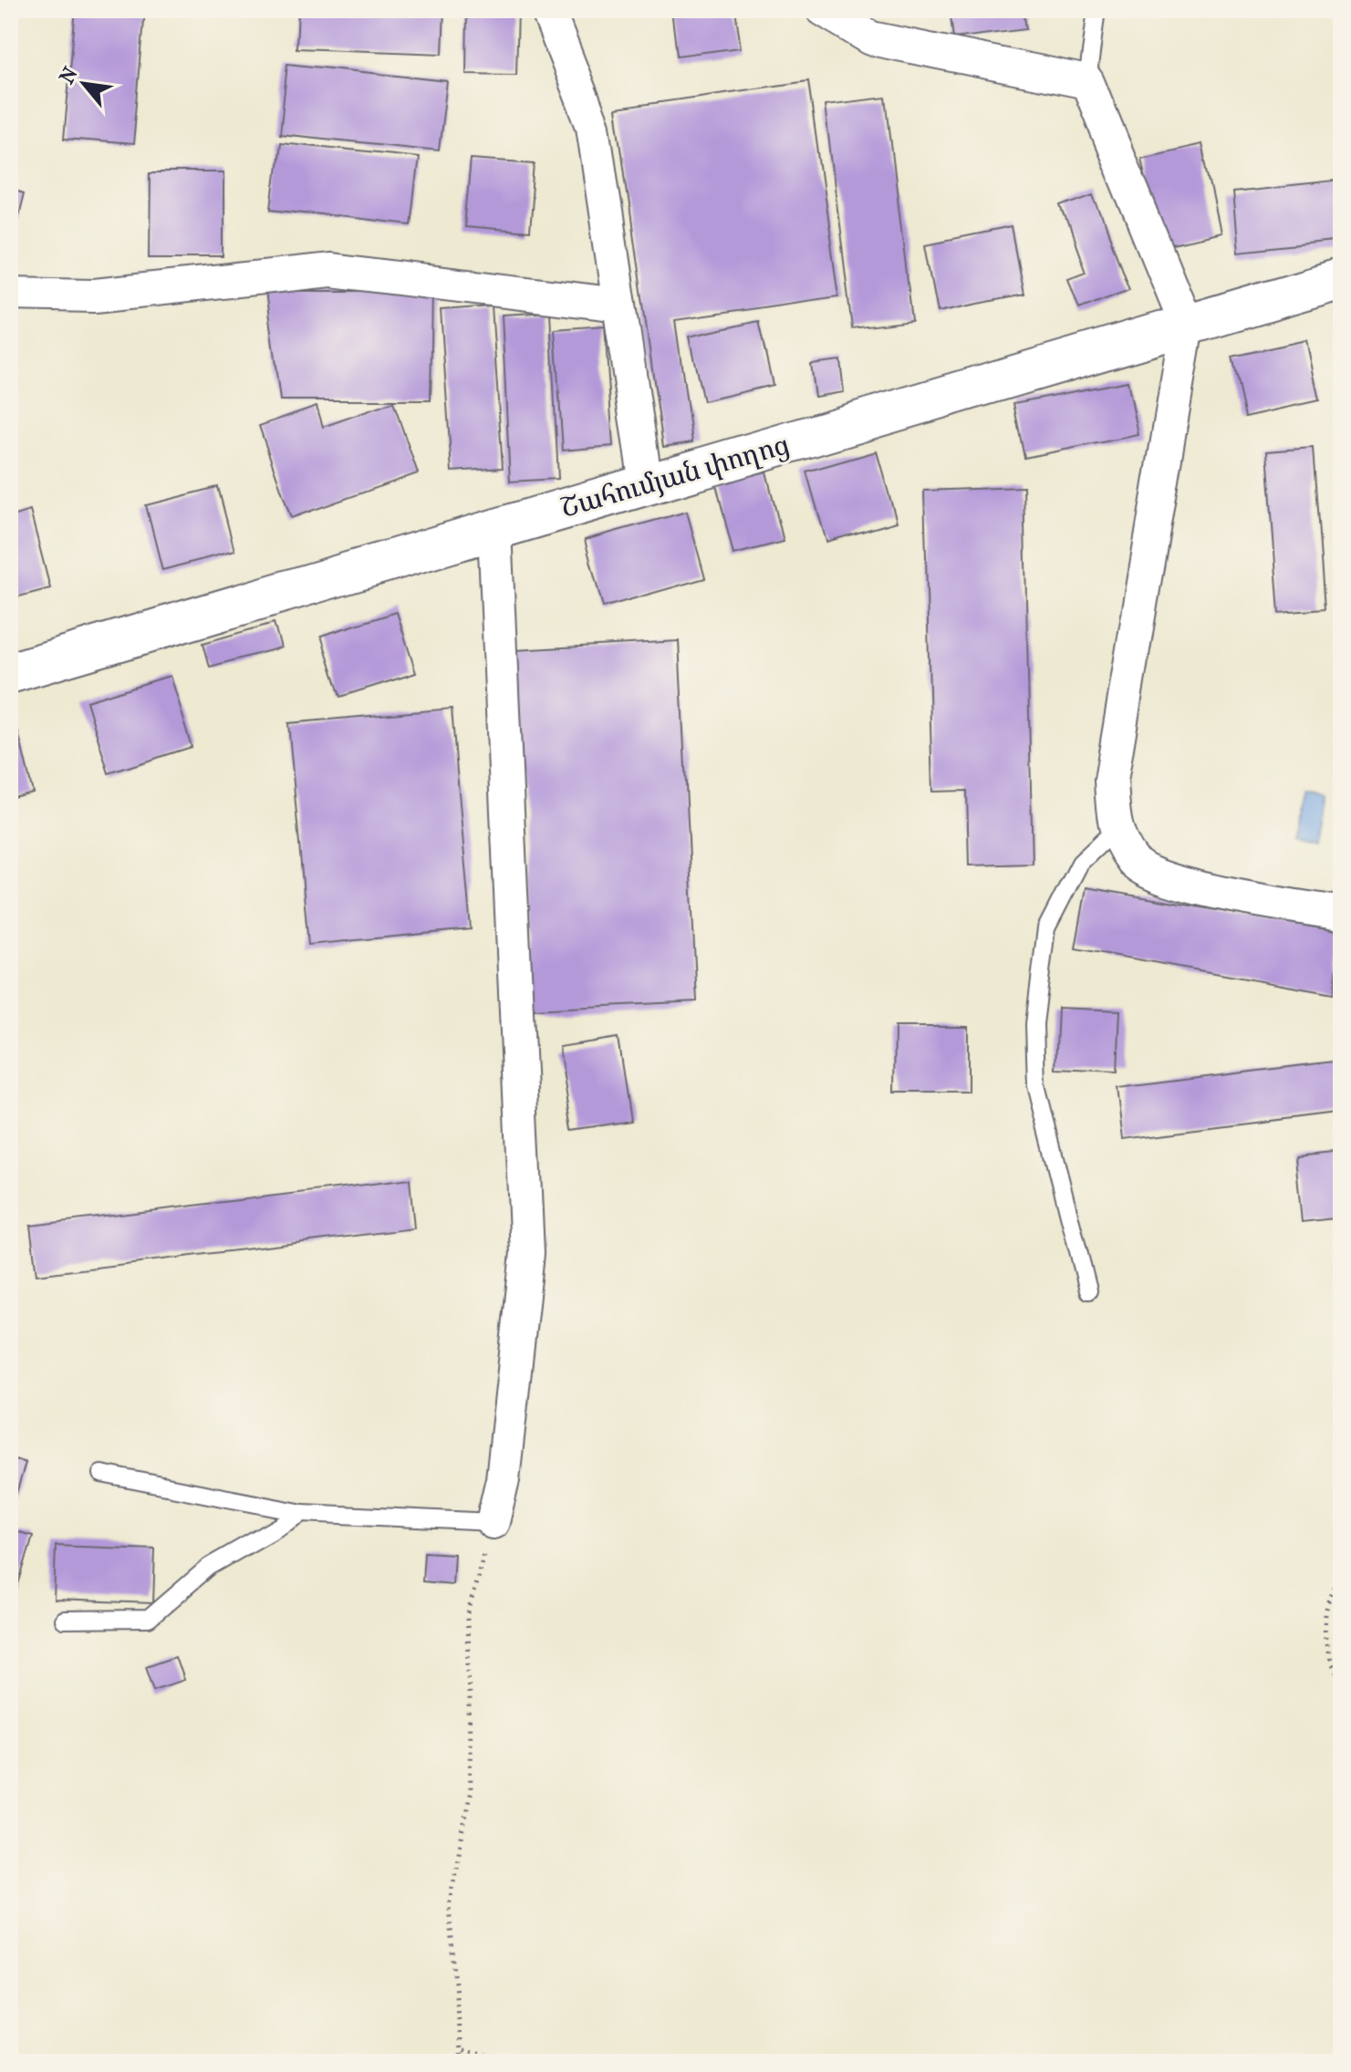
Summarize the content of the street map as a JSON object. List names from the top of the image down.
{
  "streets": {
    "main road": ["Շահումյան փողոց"]
  },
  "north": "top left"
}
